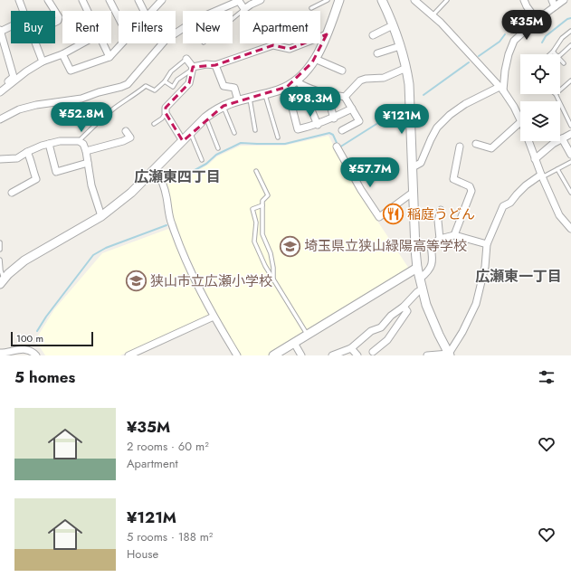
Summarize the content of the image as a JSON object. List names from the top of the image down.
{
  "districts": ["広瀬東四丁目", "広瀬東一丁目"],
  "places": {
    "restaurant": ["稲庭うどん"],
    "school or university": ["埼玉県立狭山緑陽高等学校", "狭山市立広瀬小学校"]
  },
  "scale_bar": "100 m",
  "page": {
    "price": [
      "¥35M",
      "¥98.3M",
      "¥52.8M",
      "¥121M",
      "¥57.7M"
    ],
    "chip": [
      "Buy",
      "Rent",
      "Filters",
      "New",
      "Apartment"
    ],
    "scale": "100 m",
    "heading": "5 homes",
    "list": [
      {
        "name": "¥35M",
        "note": "2 rooms · 60 m² · Apartment"
      },
      {
        "name": "¥121M",
        "note": "5 rooms · 188 m² · House"
      }
    ]
  }
}
